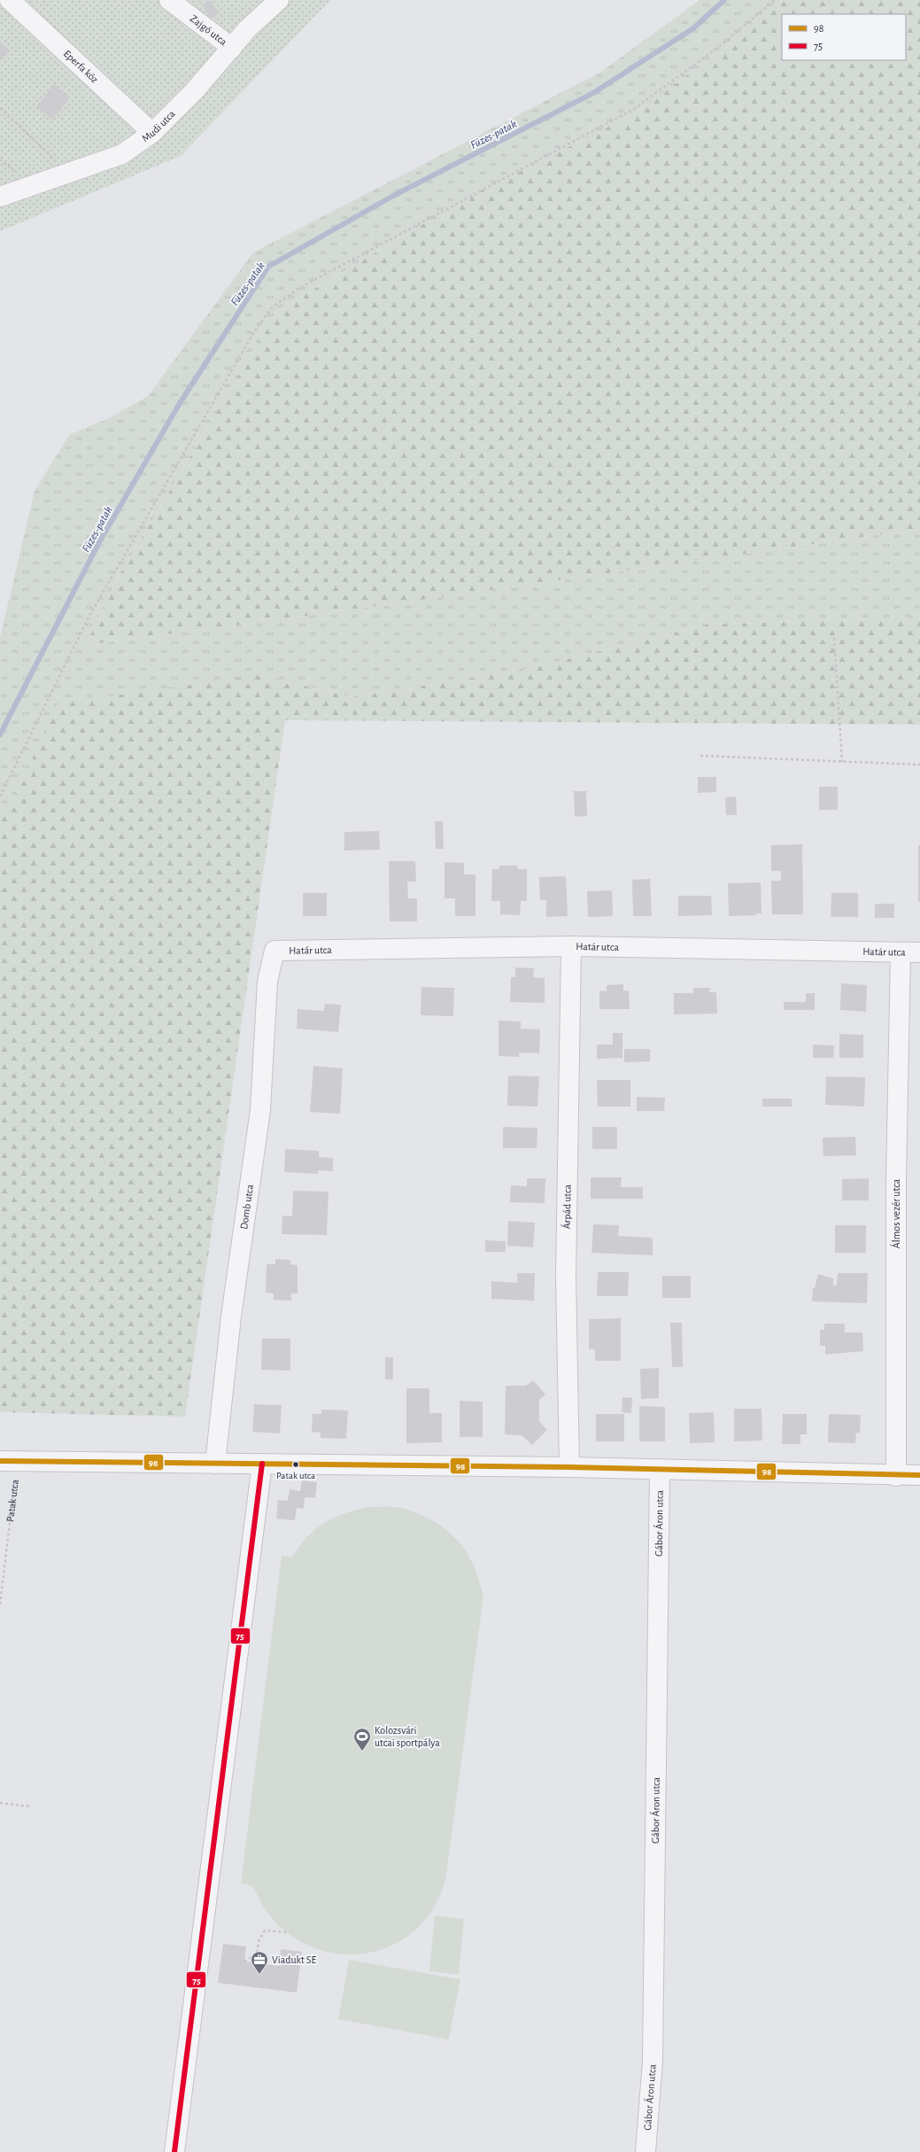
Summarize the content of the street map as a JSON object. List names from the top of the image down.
{
  "streets": {
    "street": [
      "Zajgó utca",
      "Eperfa köz",
      "Mudi utca",
      "Határ utca",
      "Domb utca",
      "Árpád utca",
      "Álmos vezér utca",
      "Gábor Áron utca"
    ],
    "path": ["Patak utca"]
  },
  "crossings": [
    ["Zajgó utca", "Mudi utca"],
    ["Eperfa köz", "Mudi utca"],
    ["Határ utca", "Domb utca"],
    ["Határ utca", "Árpád utca"],
    ["Határ utca", "Álmos vezér utca"]
  ],
  "water": ["Füzes-patak"],
  "places": {
    "other": ["Patak utca"],
    "sports": ["Kolozsvári utcai sportpálya"],
    "office": ["Viadukt SE"]
  },
  "lines": ["transit line 98", "transit line 75"],
  "legend": ["98", "75"]
}
